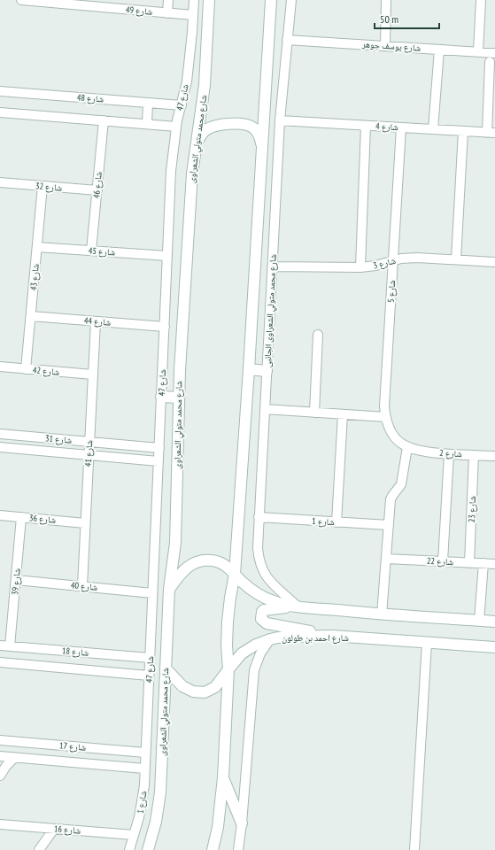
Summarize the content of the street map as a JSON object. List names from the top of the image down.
{
  "streets": {
    "street": [
      "شارع 49",
      "شارع يوسف جوهر",
      "شارع 47",
      "شارع 48",
      "شارع 4",
      "شارع محمد متولي الشعراوى",
      "شارع 46",
      "شارع 32",
      "شارع 45",
      "شارع 3",
      "شارع 43",
      "شارع 5",
      "شارع محمد متولي الشعراوى الجانبى",
      "شارع 44",
      "شارع 42",
      "شارع 31",
      "شارع 41",
      "شارع 2",
      "شارع 23",
      "شارع 36",
      "شارع 1",
      "شارع 22",
      "شارع 39",
      "شارع 40",
      "شارع احمد بن طولون",
      "شارع 18",
      "شارع 17",
      "شارع 16"
    ]
  },
  "crossings": [
    ["شارع 49", "شارع 47"],
    ["شارع يوسف جوهر", "شارع محمد متولي الشعراوى الجانبى"],
    ["شارع 47", "شارع 48"],
    ["شارع 47", "شارع 45"],
    ["شارع 47", "شارع 44"],
    ["شارع 47", "شارع 31"],
    ["شارع 47", "شارع 1"],
    ["شارع 47", "شارع 40"],
    ["شارع 47", "شارع 18"],
    ["شارع 47", "شارع 17"],
    ["شارع 4", "شارع 5"],
    ["شارع 4", "شارع محمد متولي الشعراوى الجانبى"],
    ["شارع محمد متولي الشعراوى", "شارع احمد بن طولون"],
    ["شارع 46", "شارع 32"],
    ["شارع 46", "شارع 45"],
    ["شارع 32", "شارع 43"],
    ["شارع 45", "شارع 43"],
    ["شارع 3", "شارع 5"],
    ["شارع 3", "شارع محمد متولي الشعراوى الجانبى"],
    ["شارع 43", "شارع 44"],
    ["شارع 43", "شارع 42"],
    ["شارع 5", "شارع 2"],
    ["شارع محمد متولي الشعراوى الجانبى", "شارع 1"],
    ["شارع 44", "شارع 41"],
    ["شارع 42", "شارع 41"],
    ["شارع 31", "شارع 41"],
    ["شارع 41", "شارع 36"],
    ["شارع 41", "شارع 40"],
    ["شارع 2", "شارع 23"],
    ["شارع 23", "شارع 22"],
    ["شارع 36", "شارع 39"],
    ["شارع 1", "شارع 17"],
    ["شارع 1", "شارع 16"],
    ["شارع 39", "شارع 40"],
    ["شارع 39", "شارع 18"]
  ],
  "scale_bar": "50 m"
}
